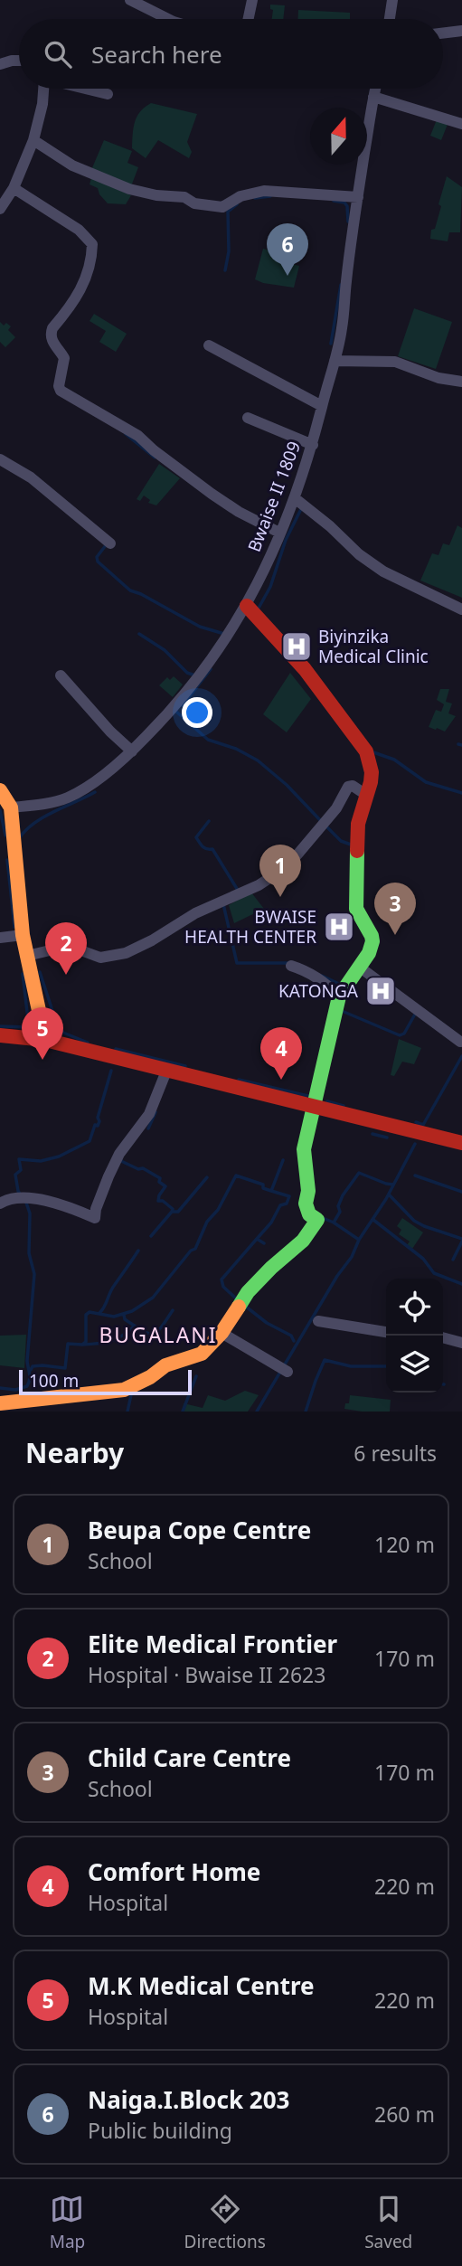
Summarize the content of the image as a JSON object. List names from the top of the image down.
{
  "streets": {
    "street": ["Bwaise II 1809"]
  },
  "districts": ["BUGALANI"],
  "places": {
    "hospital": ["Biyinzika Medical Clinic", "BWAISE HEALTH CENTER", "KATONGA"]
  },
  "scale_bar": "100 m",
  "north": "top",
  "page": {
    "search": "Search here",
    "pins": [
      "6",
      "1",
      "3",
      "2",
      "5",
      "4"
    ],
    "scale": "100 m",
    "heading": ["Nearby", "6 results"],
    "list": [
      {
        "mark": "1",
        "name": "Beupa Cope Centre",
        "note": "School",
        "value": "120 m"
      },
      {
        "mark": "2",
        "name": "Elite Medical Frontier",
        "note": "Hospital · Bwaise II 2623",
        "value": "170 m"
      },
      {
        "mark": "3",
        "name": "Child Care Centre",
        "note": "School",
        "value": "170 m"
      },
      {
        "mark": "4",
        "name": "Comfort Home",
        "note": "Hospital",
        "value": "220 m"
      },
      {
        "mark": "5",
        "name": "M.K Medical Centre",
        "note": "Hospital",
        "value": "220 m"
      },
      {
        "mark": "6",
        "name": "Naiga.I.Block 203",
        "note": "Public building",
        "value": "260 m"
      }
    ],
    "nav": ["Map", "Directions", "Saved"]
  }
}
